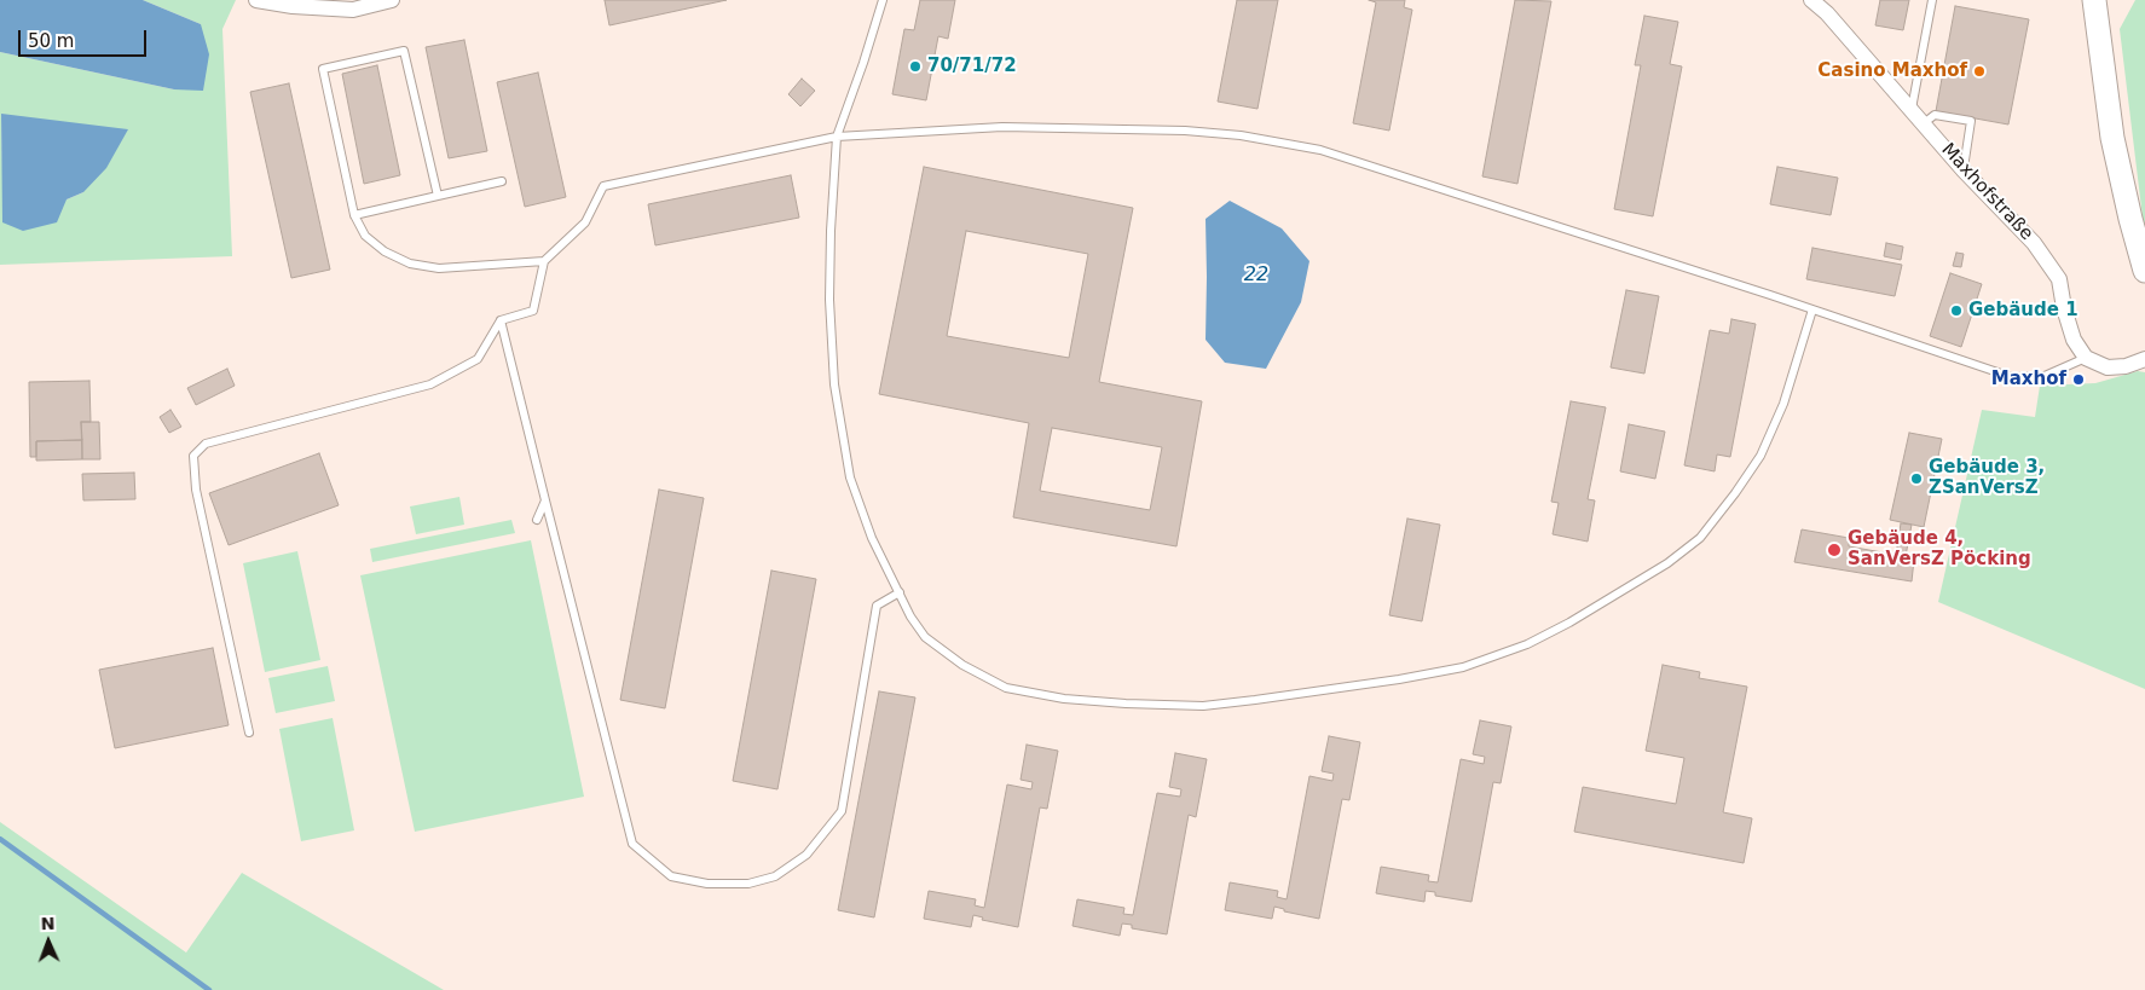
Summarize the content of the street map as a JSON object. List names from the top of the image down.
{
  "streets": {
    "street": ["Maxhofstraße"]
  },
  "water": ["22"],
  "places": [
    "70/71/72",
    "Casino Maxhof",
    "Gebäude 1",
    "Maxhof",
    "Gebäude 3, ZSanVersZ",
    "Gebäude 4, SanVersZ Pöcking"
  ],
  "scale_bar": "50 m",
  "north": "top"
}
